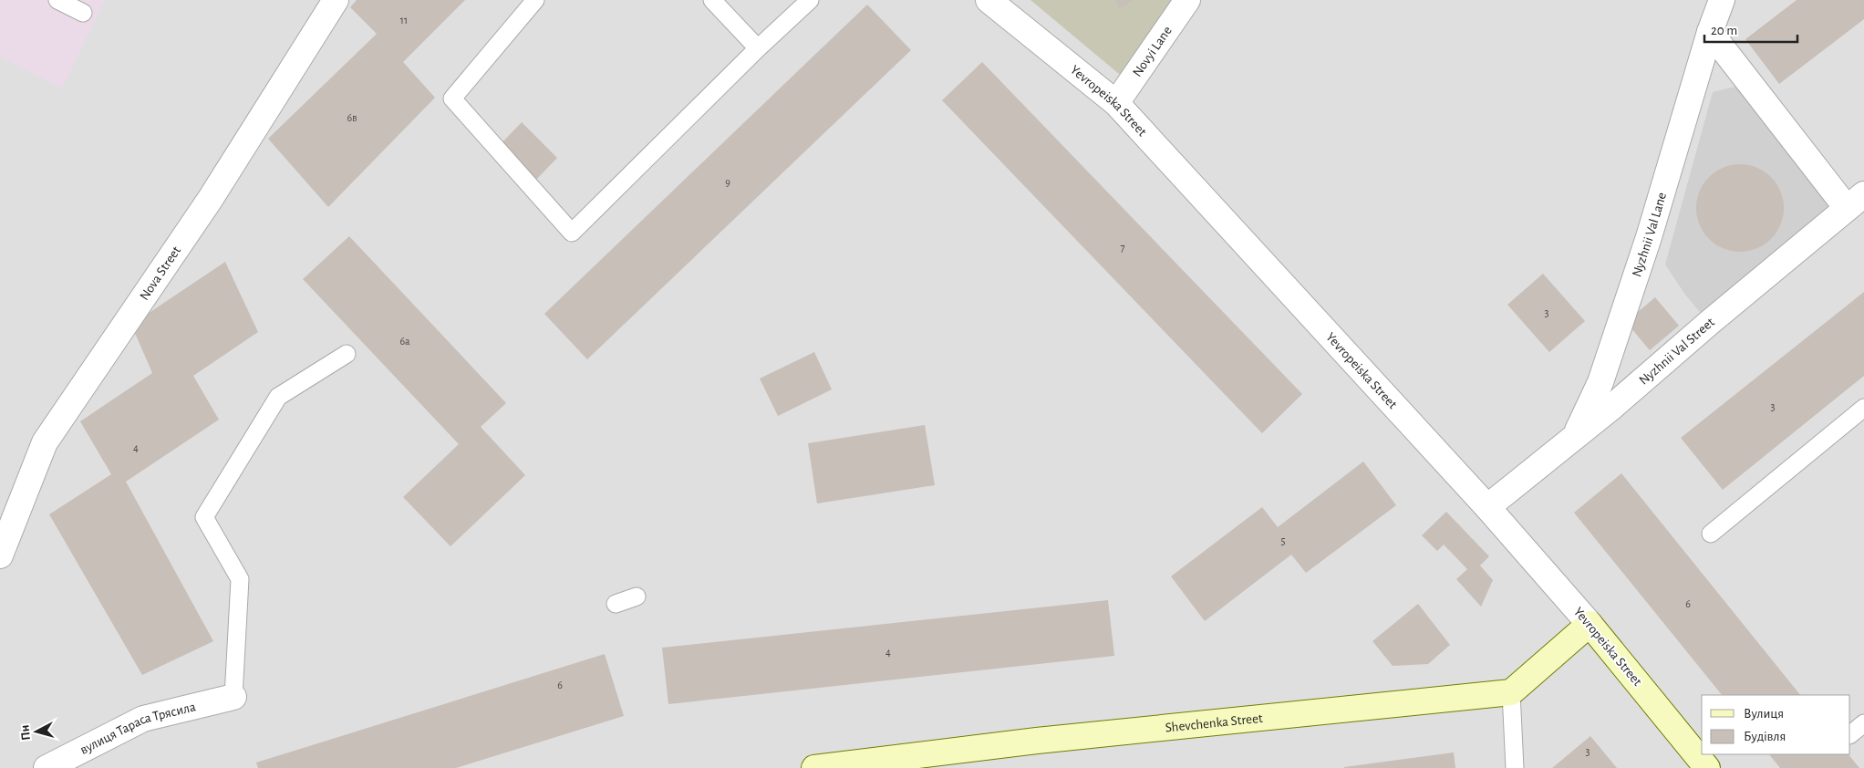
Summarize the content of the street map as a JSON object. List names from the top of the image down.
{
  "streets": {
    "main road": ["Yevropeiska Street", "Shevchenka Street"],
    "street": [
      "Novyi Lane",
      "Nyzhnii Val Lane",
      "Nova Street",
      "Nyzhnii Val Street",
      "вулиця Тараса Трясила"
    ]
  },
  "crossings": [
    ["Novyi Lane", "Yevropeiska Street"],
    ["Yevropeiska Street", "Nyzhnii Val Street"],
    ["Nyzhnii Val Lane", "Nyzhnii Val Street"]
  ],
  "house_numbers": [
    "11",
    "6в",
    "9",
    "7",
    "3",
    "6а",
    "3",
    "4",
    "5",
    "6",
    "4",
    "6",
    "3"
  ],
  "legend": ["Вулиця", "Будівля"],
  "scale_bar": "20 m",
  "north": "left"
}
